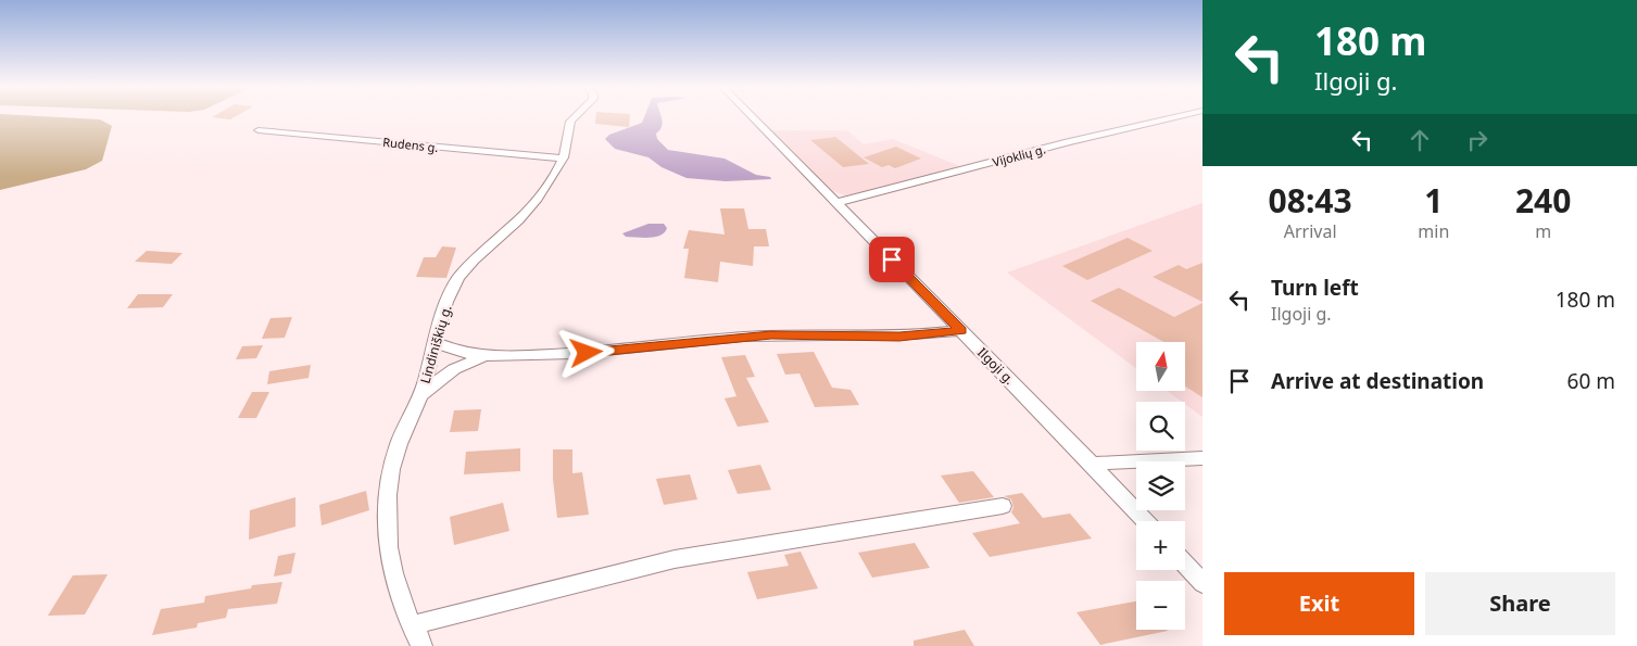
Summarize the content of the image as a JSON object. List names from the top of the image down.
{
  "streets": {
    "street": [
      "Rudens g.",
      "Vijoklių g.",
      "Lindiniškių g.",
      "Ilgoji g."
    ]
  },
  "crossings": [
    ["Rudens g.", "Lindiniškių g."],
    ["Vijoklių g.", "Ilgoji g."]
  ],
  "north": "top",
  "page": {
    "turn": ["180 m", "Ilgoji g."],
    "eta": [
      "08:43",
      "Arrival",
      "1",
      "min",
      "240",
      "m"
    ],
    "list": [
      {
        "name": "Turn left",
        "note": "Ilgoji g.",
        "value": "180 m"
      },
      {
        "name": "Arrive at destination",
        "value": "60 m"
      }
    ],
    "map_buttons": ["+", "−"],
    "buttons": ["Exit", "Share"]
  }
}
